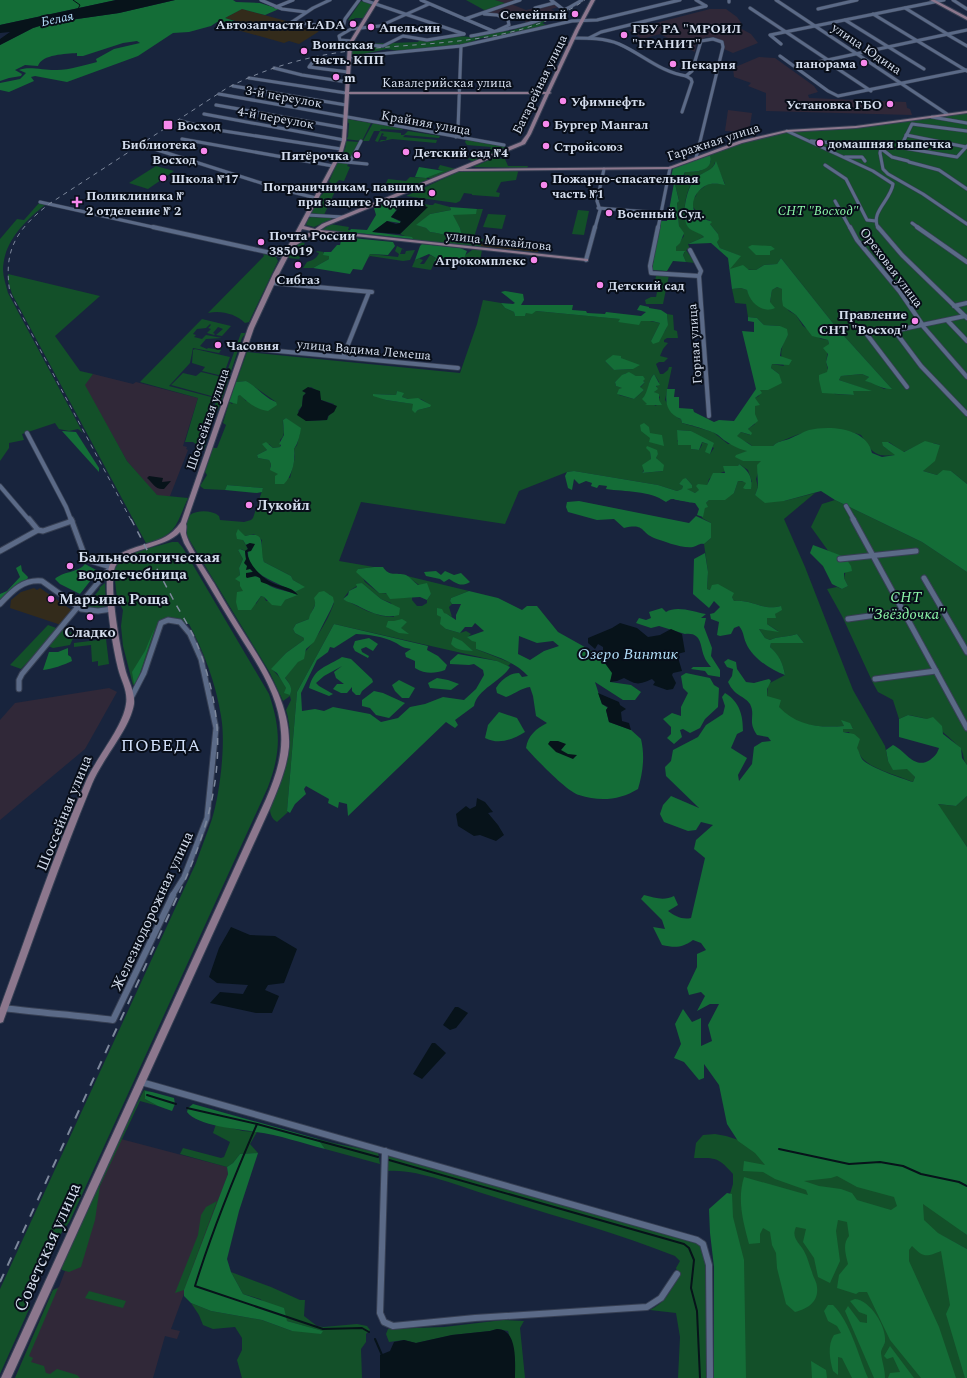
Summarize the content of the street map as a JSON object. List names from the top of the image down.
{
  "streets": {
    "main road": [
      "Кавалерийская улица",
      "Батарейная улица",
      "Гаражная улица",
      "улица Михайлова",
      "Шоссейная улица",
      "Советская улица"
    ],
    "street": [
      "улица Юдина",
      "3-й переулок",
      "4-й переулок",
      "Крайняя улица",
      "Ореховая улица",
      "Горная улица",
      "улица Вадима Лемеша",
      "Железнодорожная улица"
    ]
  },
  "crossings": [
    ["улица Юдина", "Гаражная улица"],
    ["Кавалерийская улица", "Батарейная улица"],
    ["Кавалерийская улица", "Шоссейная улица"],
    ["Батарейная улица", "Гаражная улица"],
    ["Батарейная улица", "улица Михайлова"],
    ["Батарейная улица", "Шоссейная улица"],
    ["3-й переулок", "Крайняя улица"],
    ["3-й переулок", "Шоссейная улица"],
    ["4-й переулок", "Шоссейная улица"],
    ["Крайняя улица", "Шоссейная улица"],
    ["Гаражная улица", "улица Михайлова"],
    ["улица Михайлова", "Шоссейная улица"],
    ["улица Вадима Лемеша", "Шоссейная улица"],
    ["Шоссейная улица", "Железнодорожная улица"]
  ],
  "districts": ["ПОБЕДА"],
  "water": ["Белая", "Озеро Винтик"],
  "parks": ["СНТ \"Восход\"", "СНТ \"Звёздочка\""],
  "places": {
    "other": [
      "Семейный",
      "Автозапчасти LADA",
      "Апельсин",
      "ГБУ РА \"МРОИЛ \"ГРАНИТ\"",
      "Воинская часть. КПП",
      "панорама",
      "Пекарня",
      "m",
      "Уфимнефть",
      "Установка ГБО",
      "Бургер Мангал",
      "домашняя выпечка",
      "Стройсоюз",
      "Библиотека Восход",
      "Детский сад №4",
      "Пятёрочка",
      "Школа №17",
      "Пожарно-спасательная часть №1",
      "Пограничникам, павшим при защите Родины",
      "Военный Суд.",
      "Почта России 385019",
      "Агрокомплекс",
      "Сибгаз",
      "Детский сад",
      "Правление СНТ \"Восход\"",
      "Часовня",
      "Лукойл",
      "Бальнеологическая водолечебница",
      "Марьина Роща",
      "Сладко"
    ],
    "transit": ["Восход"],
    "health": ["Поликлиника № 2 отделение № 2"]
  }
}
